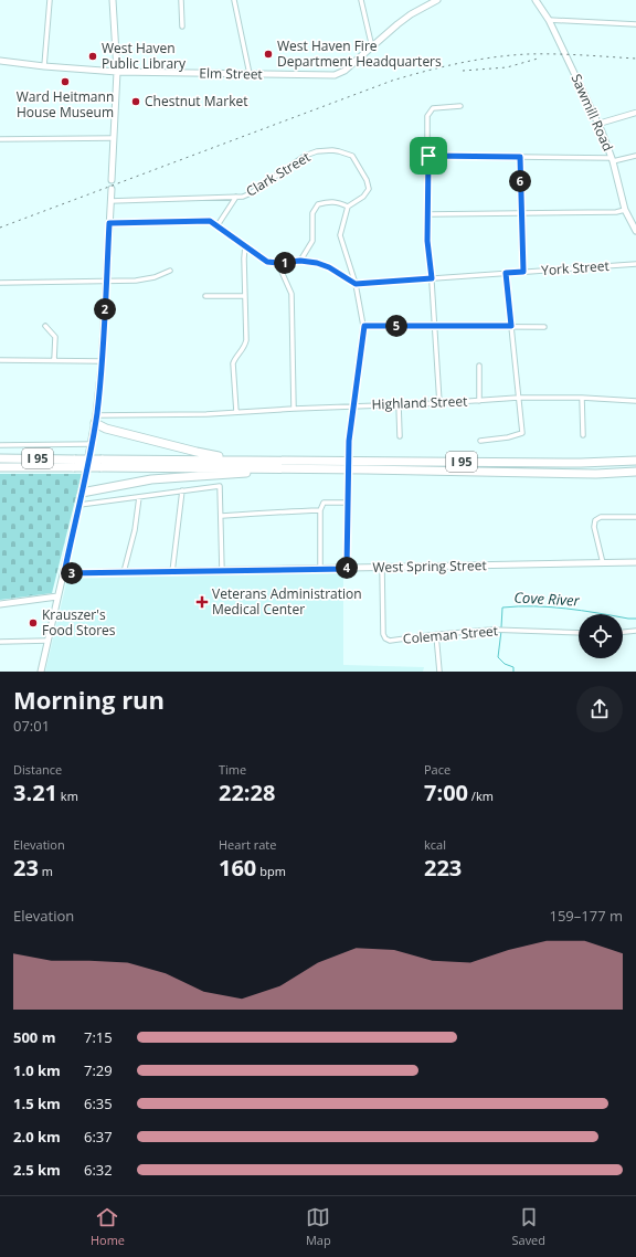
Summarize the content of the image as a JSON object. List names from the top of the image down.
{
  "streets": {
    "highway": ["I 95"],
    "main road": ["Elm Street", "Sawmill Road", "West Spring Street"],
    "street": [
      "Clark Street",
      "York Street",
      "Highland Street",
      "Coleman Street"
    ]
  },
  "crossings": [
    ["West Spring Street", "Coleman Street"]
  ],
  "water": ["Cove River"],
  "places": {
    "other": [
      "West Haven Fire Department Headquarters",
      "West Haven Public Library",
      "Ward Heitmann House Museum",
      "Chestnut Market",
      "Krauszer's Food Stores"
    ],
    "health": ["Veterans Administration Medical Center"]
  },
  "page": {
    "pins": [
      "6",
      "1",
      "2",
      "5",
      "4",
      "3"
    ],
    "heading": ["Morning run", "07:01"],
    "stats": [
      ["Distance", "3.21 km"],
      ["Time", "22:28"],
      ["Pace", "7:00 /km"],
      ["Elevation", "23 m"],
      ["Heart rate", "160 bpm"],
      ["kcal", "223"]
    ],
    "chart": ["Elevation", "159–177 m"],
    "list": [
      {
        "name": "500 m",
        "note": "7:15"
      },
      {
        "name": "1.0 km",
        "note": "7:29"
      },
      {
        "name": "1.5 km",
        "note": "6:35"
      },
      {
        "name": "2.0 km",
        "note": "6:37"
      },
      {
        "name": "2.5 km",
        "note": "6:32"
      }
    ],
    "tabs": ["Home", "Map", "Saved"]
  }
}
